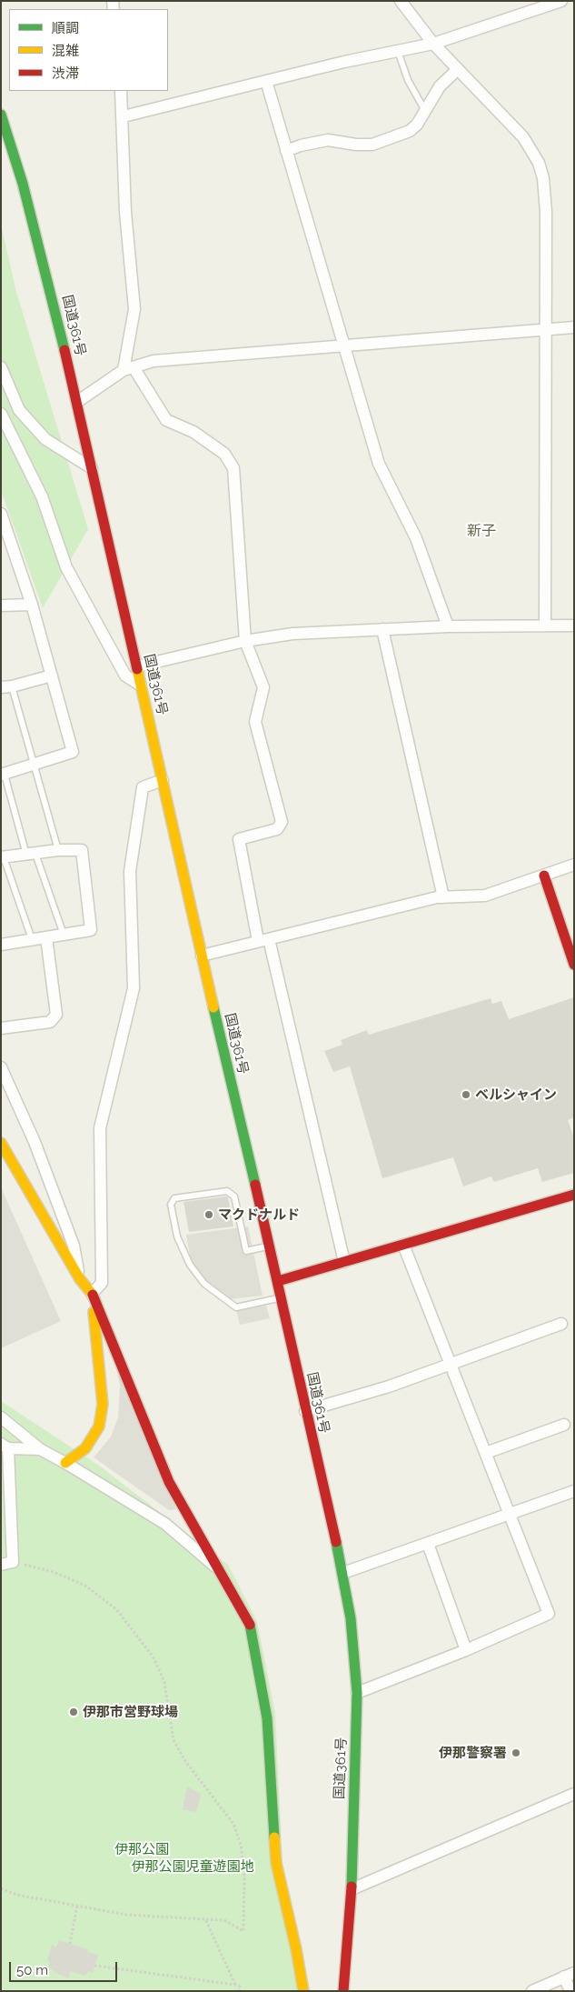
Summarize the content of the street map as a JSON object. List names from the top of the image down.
{
  "streets": {
    "main road": ["国道361号"]
  },
  "districts": ["新子"],
  "parks": ["伊那公園", "伊那公園児童遊園地"],
  "places": [
    "ベルシャイン",
    "マクドナルド",
    "伊那市営野球場",
    "伊那警察署"
  ],
  "legend": ["順調", "混雑", "渋滞"],
  "scale_bar": "50 m"
}
